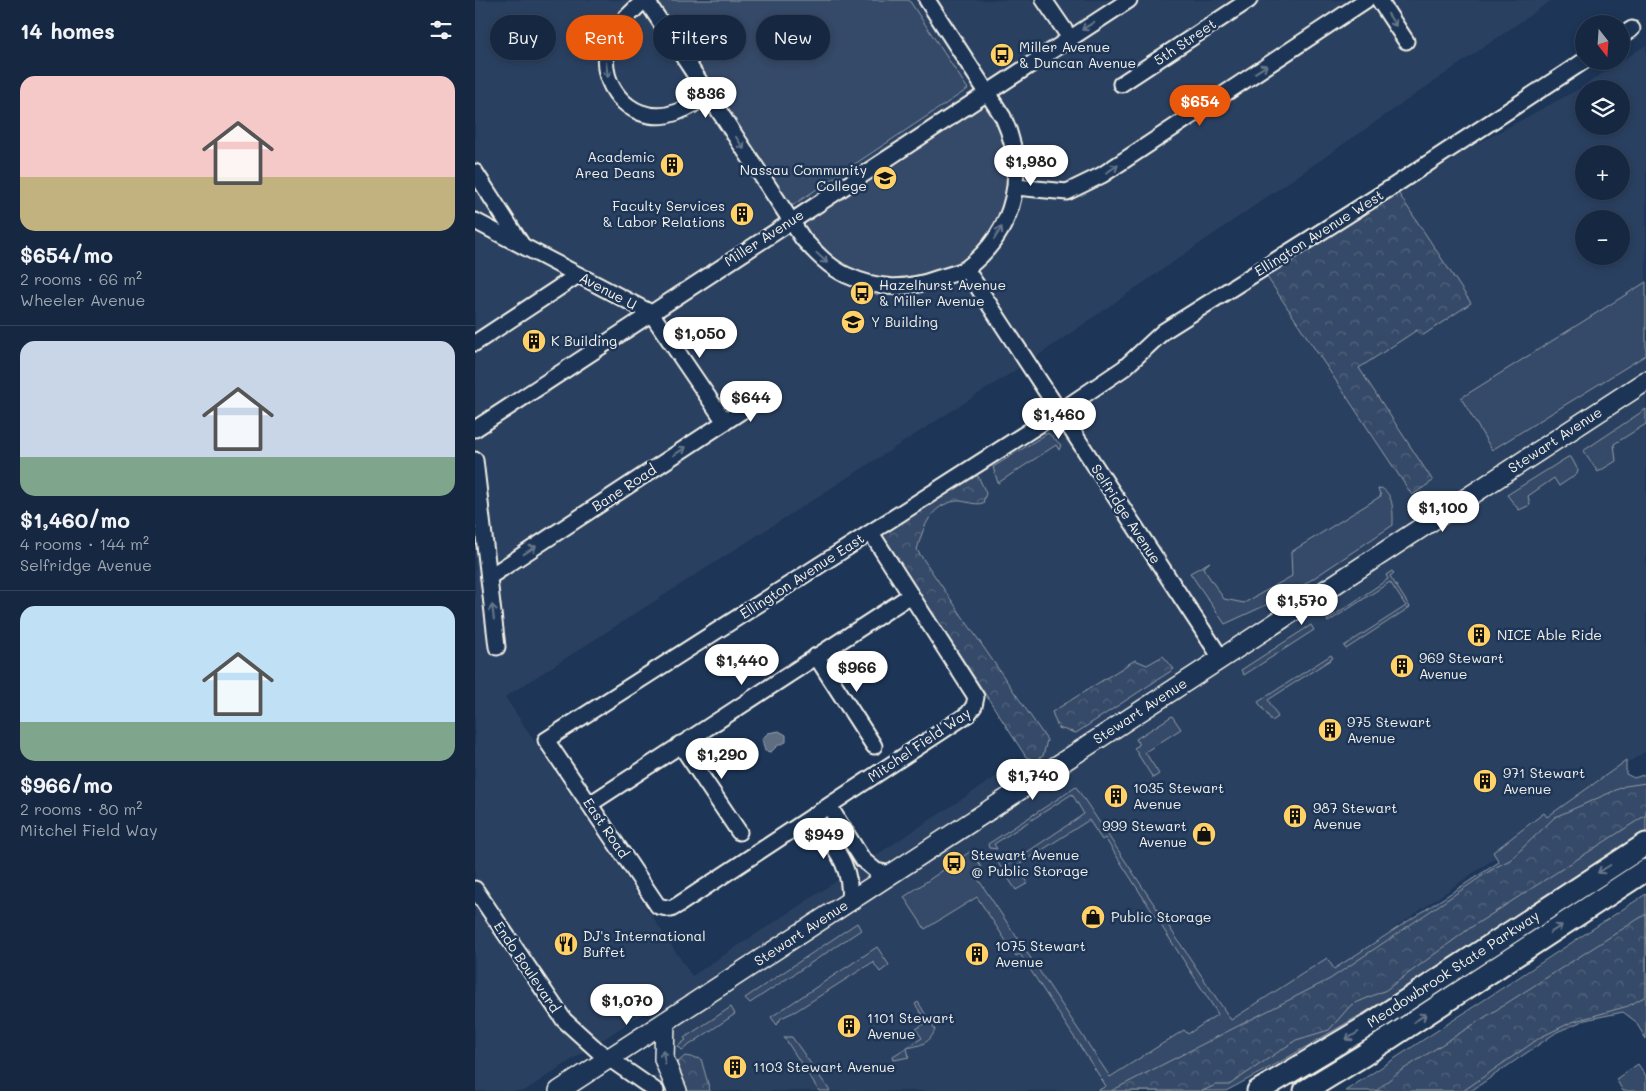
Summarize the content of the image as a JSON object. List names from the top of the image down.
{
  "streets": {
    "highway": ["Meadowbrook State Parkway"],
    "main road": ["Stewart Avenue"],
    "street": [
      "5th Street",
      "Ellington Avenue West",
      "Miller Avenue",
      "Avenue U",
      "Bane Road",
      "Selfridge Avenue",
      "Ellington Avenue East",
      "Mitchel Field Way",
      "East Road",
      "Endo Boulevard"
    ]
  },
  "crossings": [
    ["Ellington Avenue West", "Selfridge Avenue"],
    ["Ellington Avenue West", "Ellington Avenue East"],
    ["Miller Avenue", "Avenue U"],
    ["Avenue U", "Bane Road"],
    ["Stewart Avenue", "Selfridge Avenue"],
    ["Stewart Avenue", "Endo Boulevard"],
    ["Selfridge Avenue", "Ellington Avenue East"],
    ["Ellington Avenue East", "Mitchel Field Way"],
    ["Ellington Avenue East", "East Road"],
    ["Mitchel Field Way", "East Road"]
  ],
  "one_way": ["Bane Road"],
  "places": {
    "bus stop": ["Miller Avenue & Duncan Avenue", "Hazelhurst Avenue & Miller Avenue", "Stewart Avenue @ Public Storage"],
    "building": [
      "Academic Area Deans",
      "Faculty Services & Labor Relations",
      "K Building",
      "NICE Able Ride",
      "969 Stewart Avenue",
      "975 Stewart Avenue",
      "971 Stewart Avenue",
      "1035 Stewart Avenue",
      "987 Stewart Avenue",
      "1075 Stewart Avenue",
      "1101 Stewart Avenue",
      "1103 Stewart Avenue"
    ],
    "school or university": ["Nassau Community College", "Y Building"],
    "shop": ["999 Stewart Avenue", "Public Storage"],
    "restaurant": ["DJ's International Buffet"]
  },
  "north": "bottom",
  "page": {
    "heading": "14 homes",
    "map_buttons": ["+", "−"],
    "chip": [
      "Buy",
      "Rent",
      "Filters",
      "New"
    ],
    "list": [
      {
        "name": "$654/mo",
        "note": "2 rooms · 66 m² · Wheeler Avenue"
      },
      {
        "name": "$1,460/mo",
        "note": "4 rooms · 144 m² · Selfridge Avenue"
      },
      {
        "name": "$966/mo",
        "note": "2 rooms · 80 m² · Mitchel Field Way"
      }
    ],
    "price": [
      "$836",
      "$654",
      "$1,980",
      "$1,050",
      "$644",
      "$1,460",
      "$1,100",
      "$1,570",
      "$1,440",
      "$966",
      "$1,290",
      "$1,740",
      "$949",
      "$1,070"
    ]
  }
}
